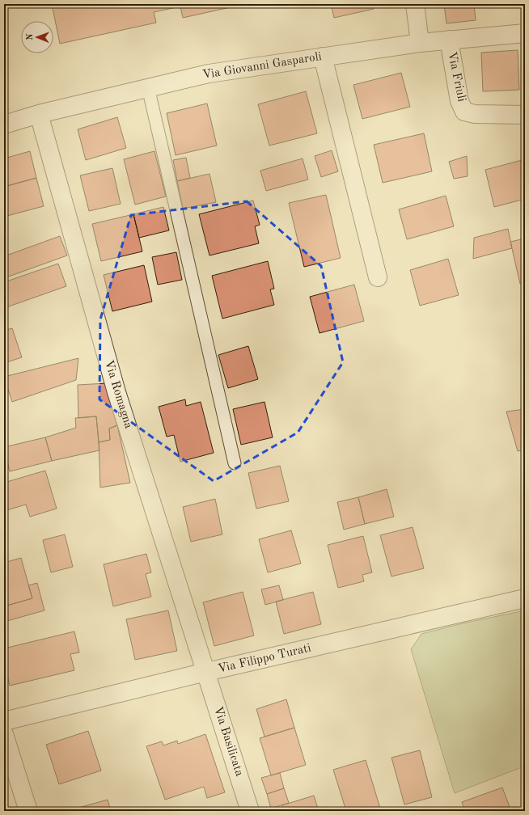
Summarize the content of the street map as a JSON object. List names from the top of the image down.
{
  "streets": {
    "street": [
      "Via Giovanni Gasparoli",
      "Via Friuli",
      "Via Romagna",
      "Via Filippo Turati",
      "Via Basilicata"
    ]
  },
  "crossings": [
    ["Via Giovanni Gasparoli", "Via Friuli"],
    ["Via Giovanni Gasparoli", "Via Romagna"],
    ["Via Romagna", "Via Filippo Turati"],
    ["Via Romagna", "Via Basilicata"],
    ["Via Filippo Turati", "Via Basilicata"]
  ],
  "north": "left"
}
